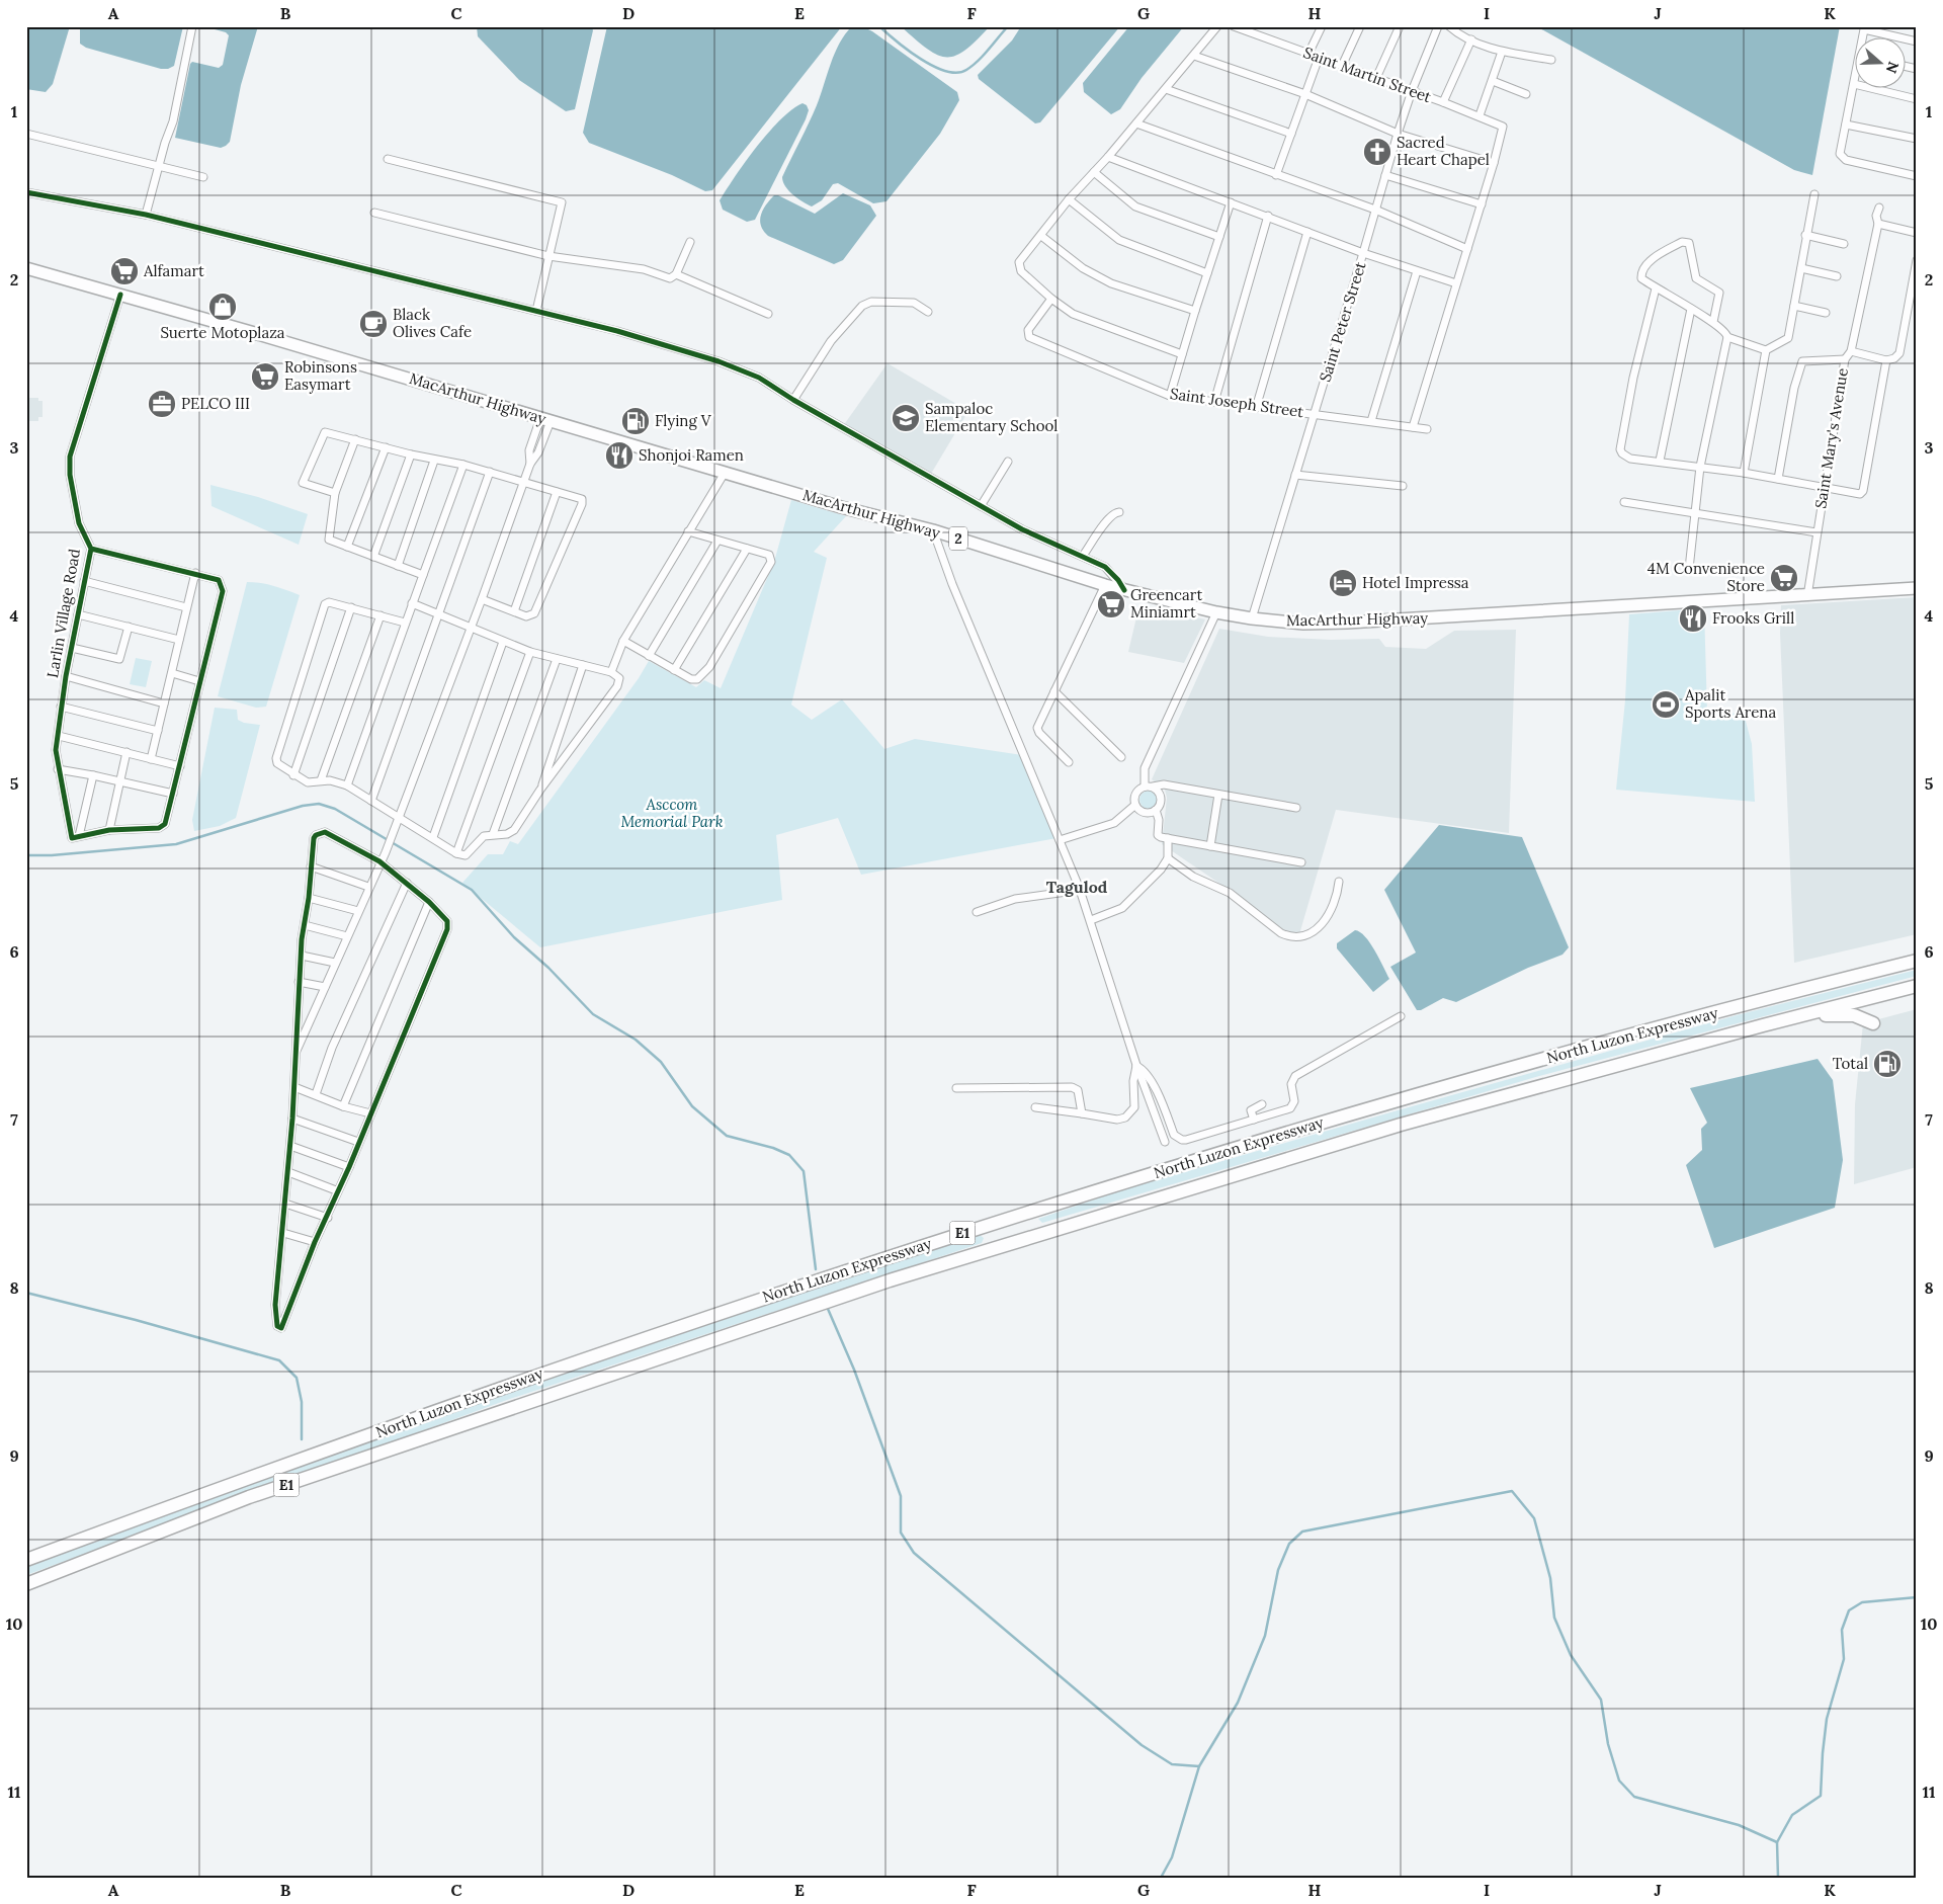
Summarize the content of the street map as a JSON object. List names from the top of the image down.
{
  "streets": {
    "highway": [
      "MacArthur Highway",
      "2",
      "North Luzon Expressway",
      "E1"
    ],
    "street": [
      "Saint Martin Street",
      "Saint Peter Street",
      "Saint Joseph Street",
      "Saint Mary's Avenue",
      "Larlin Village Road"
    ]
  },
  "crossings": [
    ["Saint Martin Street", "Saint Peter Street"],
    ["Saint Peter Street", "MacArthur Highway"],
    ["Saint Peter Street", "Saint Joseph Street"],
    ["MacArthur Highway", "Saint Mary's Avenue"],
    ["MacArthur Highway", "Larlin Village Road"]
  ],
  "districts": ["Tagulod"],
  "parks": ["Asccom Memorial Park"],
  "places": {
    "church": ["Sacred Heart Chapel"],
    "supermarket": [
      "Alfamart",
      "Robinsons Easymart",
      "4M Convenience Store",
      "Greencart Miniamrt"
    ],
    "shop": ["Suerte Motoplaza"],
    "cafe": ["Black Olives Cafe"],
    "office": ["PELCO III"],
    "school or university": ["Sampaloc Elementary School"],
    "fuel station": ["Flying V", "Total"],
    "restaurant": ["Shonjoi Ramen", "Frooks Grill"],
    "hotel": ["Hotel Impressa"],
    "sports": ["Apalit Sports Arena"]
  },
  "north": "right",
  "grid": {
    "columns": [
      "A",
      "B",
      "C",
      "D",
      "E",
      "F",
      "G",
      "H",
      "I",
      "J",
      "K"
    ],
    "rows": [
      "1",
      "2",
      "3",
      "4",
      "5",
      "6",
      "7",
      "8",
      "9",
      "10",
      "11"
    ]
  }
}
